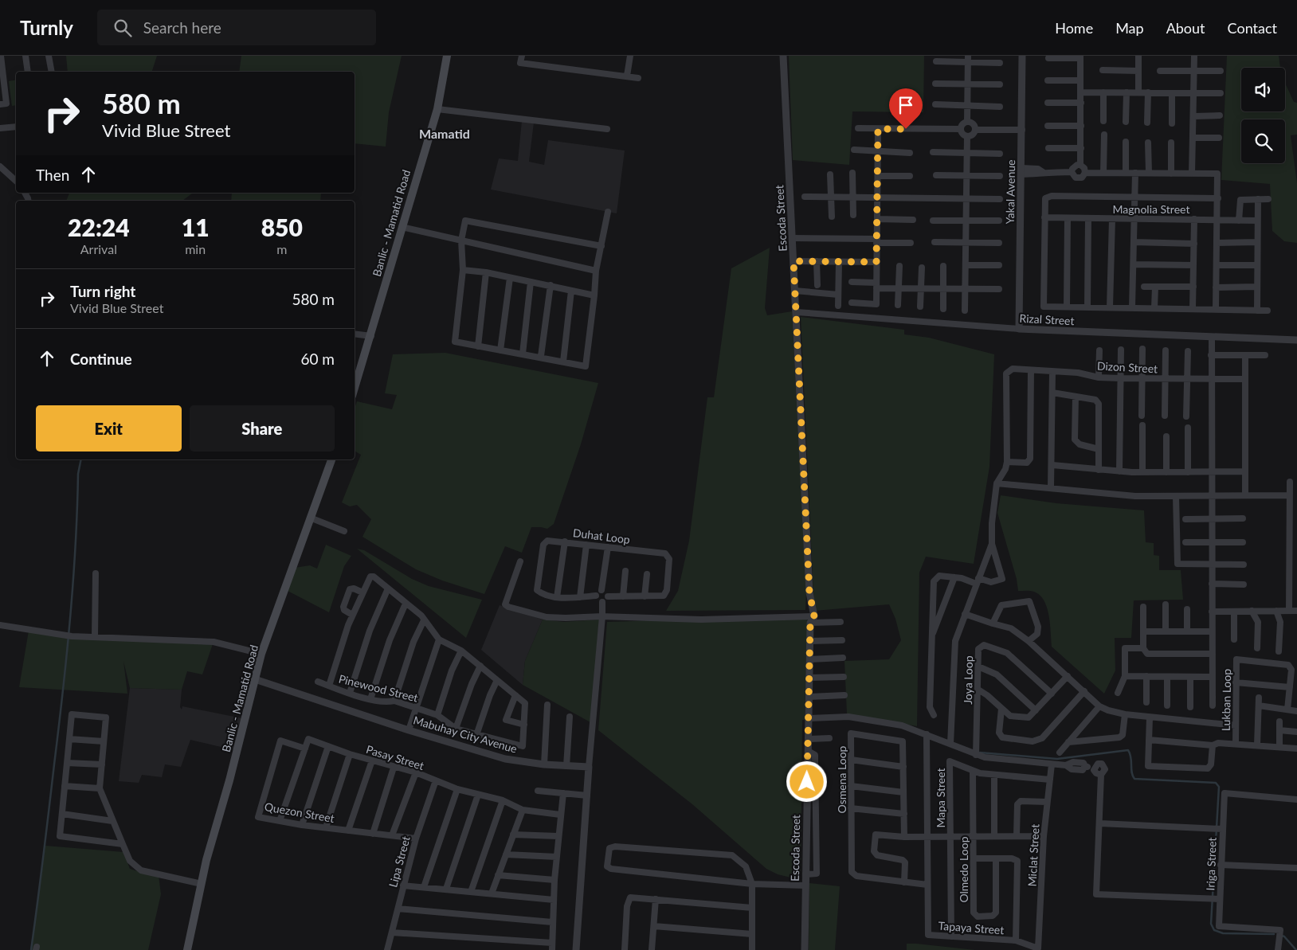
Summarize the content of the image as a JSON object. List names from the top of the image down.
{
  "streets": {
    "main road": ["Banlic - Mamatid Road"],
    "street": [
      "Yakal Avenue",
      "Magnolia Street",
      "Escoda Street",
      "Rizal Street",
      "Dizon Street",
      "Duhat Loop",
      "Joya Loop",
      "Pinewood Street",
      "Lukban Loop",
      "Mabuhay City Avenue",
      "Pasay Street",
      "Osmena Loop",
      "Mapa Street",
      "Quezon Street",
      "Miclat Street",
      "Lipa Street",
      "Iriga Street",
      "Olmedo Loop",
      "Tapaya Street"
    ]
  },
  "crossings": [
    ["Yakal Avenue", "Rizal Street"],
    ["Escoda Street", "Rizal Street"],
    ["Banlic - Mamatid Road", "Mabuhay City Avenue"],
    ["Pasay Street", "Quezon Street"],
    ["Pasay Street", "Lipa Street"],
    ["Osmena Loop", "Tapaya Street"],
    ["Mapa Street", "Miclat Street"],
    ["Mapa Street", "Olmedo Loop"],
    ["Mapa Street", "Tapaya Street"],
    ["Quezon Street", "Lipa Street"],
    ["Miclat Street", "Tapaya Street"]
  ],
  "districts": ["Mamatid"],
  "page": {
    "header": "Turnly",
    "search": "Search here",
    "nav": [
      "Home",
      "Map",
      "About",
      "Contact"
    ],
    "turn": ["580 m", "Vivid Blue Street"],
    "then": "Then",
    "eta": [
      "22:24",
      "Arrival",
      "11",
      "min",
      "850",
      "m"
    ],
    "list": [
      {
        "name": "Turn right",
        "note": "Vivid Blue Street",
        "value": "580 m"
      },
      {
        "name": "Continue",
        "value": "60 m"
      }
    ],
    "buttons": ["Exit", "Share"]
  }
}
